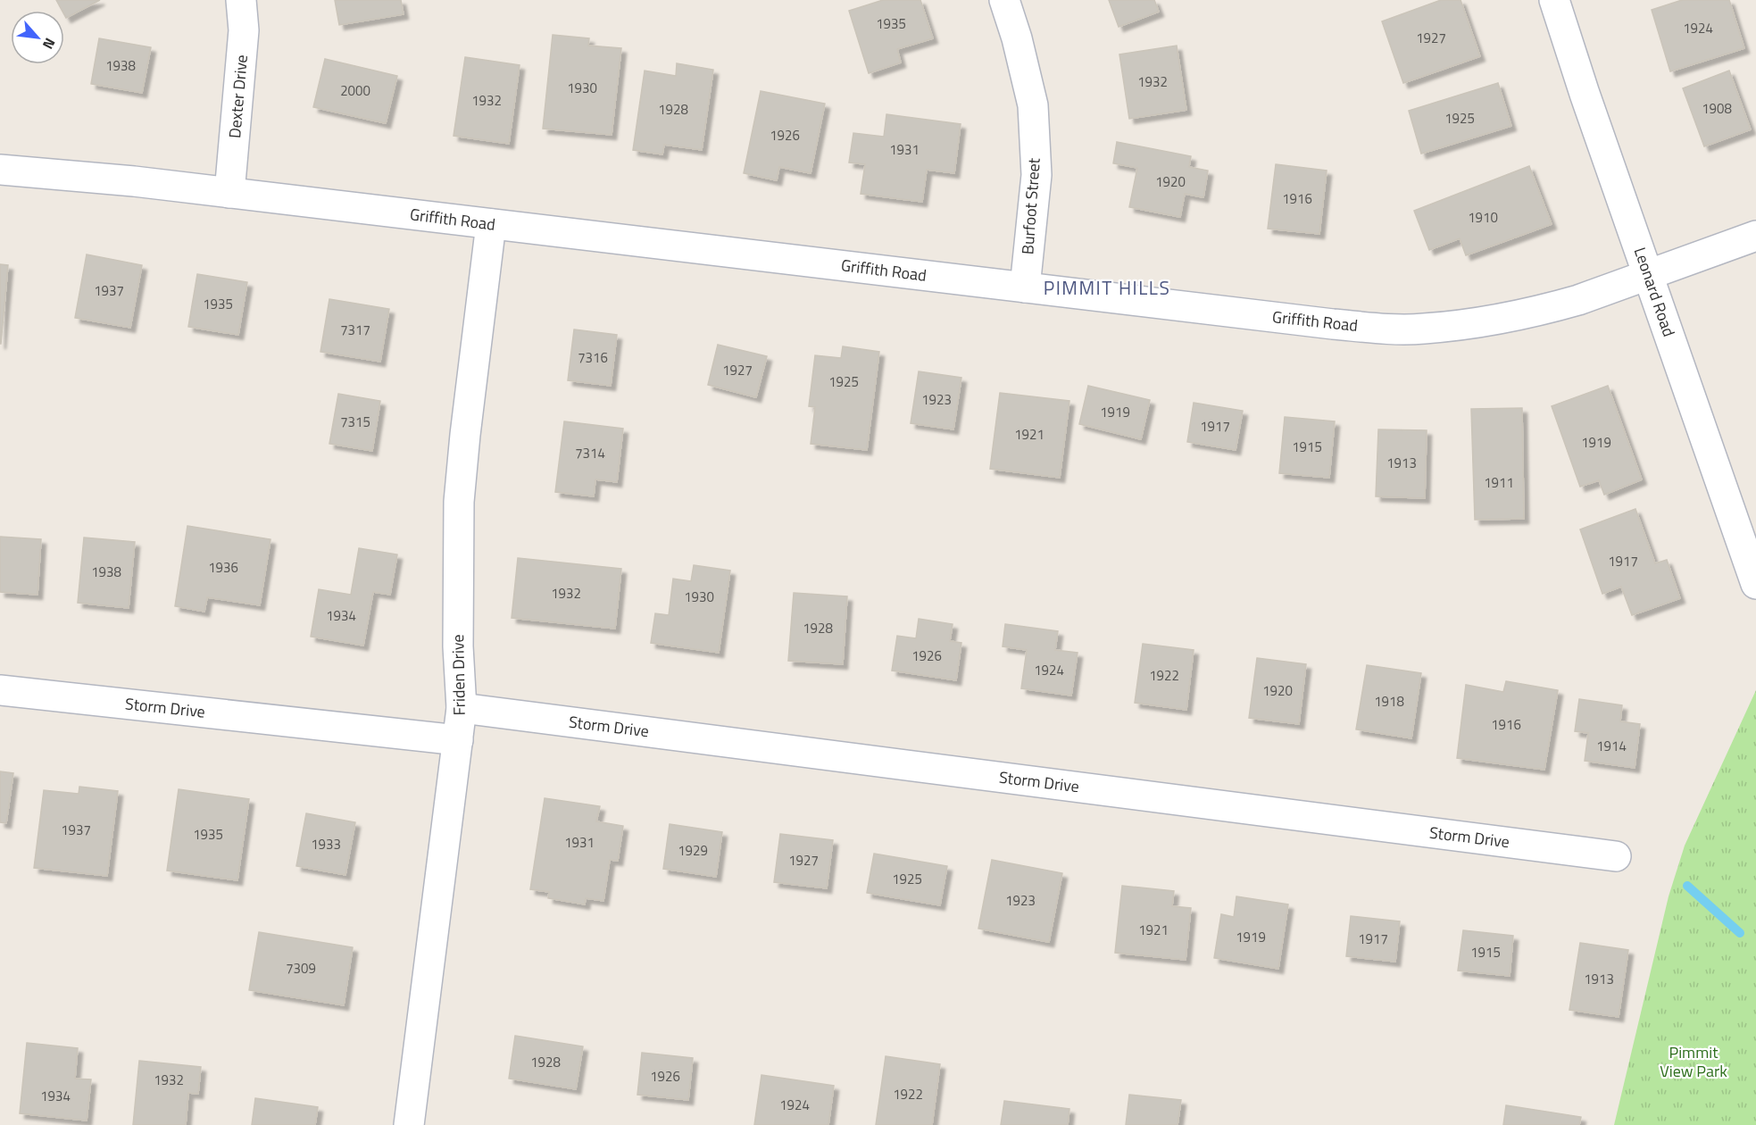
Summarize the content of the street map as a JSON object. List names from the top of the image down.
{
  "streets": {
    "street": [
      "Dexter Drive",
      "Burfoot Street",
      "Griffith Road",
      "Leonard Road",
      "Friden Drive",
      "Storm Drive"
    ]
  },
  "crossings": [
    ["Dexter Drive", "Griffith Road"],
    ["Burfoot Street", "Griffith Road"],
    ["Griffith Road", "Leonard Road"],
    ["Griffith Road", "Friden Drive"],
    ["Friden Drive", "Storm Drive"]
  ],
  "districts": ["PIMMIT HILLS"],
  "parks": ["Pimmit View Park"],
  "house_numbers": [
    "1935",
    "1924",
    "1927",
    "1938",
    "1932",
    "1930",
    "2000",
    "1932",
    "1908",
    "1928",
    "1925",
    "1926",
    "1931",
    "1920",
    "1916",
    "1910",
    "1937",
    "1935",
    "7317",
    "7316",
    "1927",
    "1925",
    "1923",
    "1919",
    "7315",
    "1917",
    "1921",
    "1919",
    "1915",
    "7314",
    "1913",
    "1911",
    "1917",
    "1936",
    "1938",
    "1932",
    "1930",
    "1934",
    "1928",
    "1926",
    "1924",
    "1922",
    "1920",
    "1918",
    "1916",
    "1914",
    "1937",
    "1935",
    "1931",
    "1933",
    "1929",
    "1927",
    "1925",
    "1923",
    "1921",
    "1919",
    "1917",
    "1915",
    "7309",
    "1913",
    "1928",
    "1926",
    "1932",
    "1922",
    "1934",
    "1924"
  ],
  "north": "bottom right"
}
